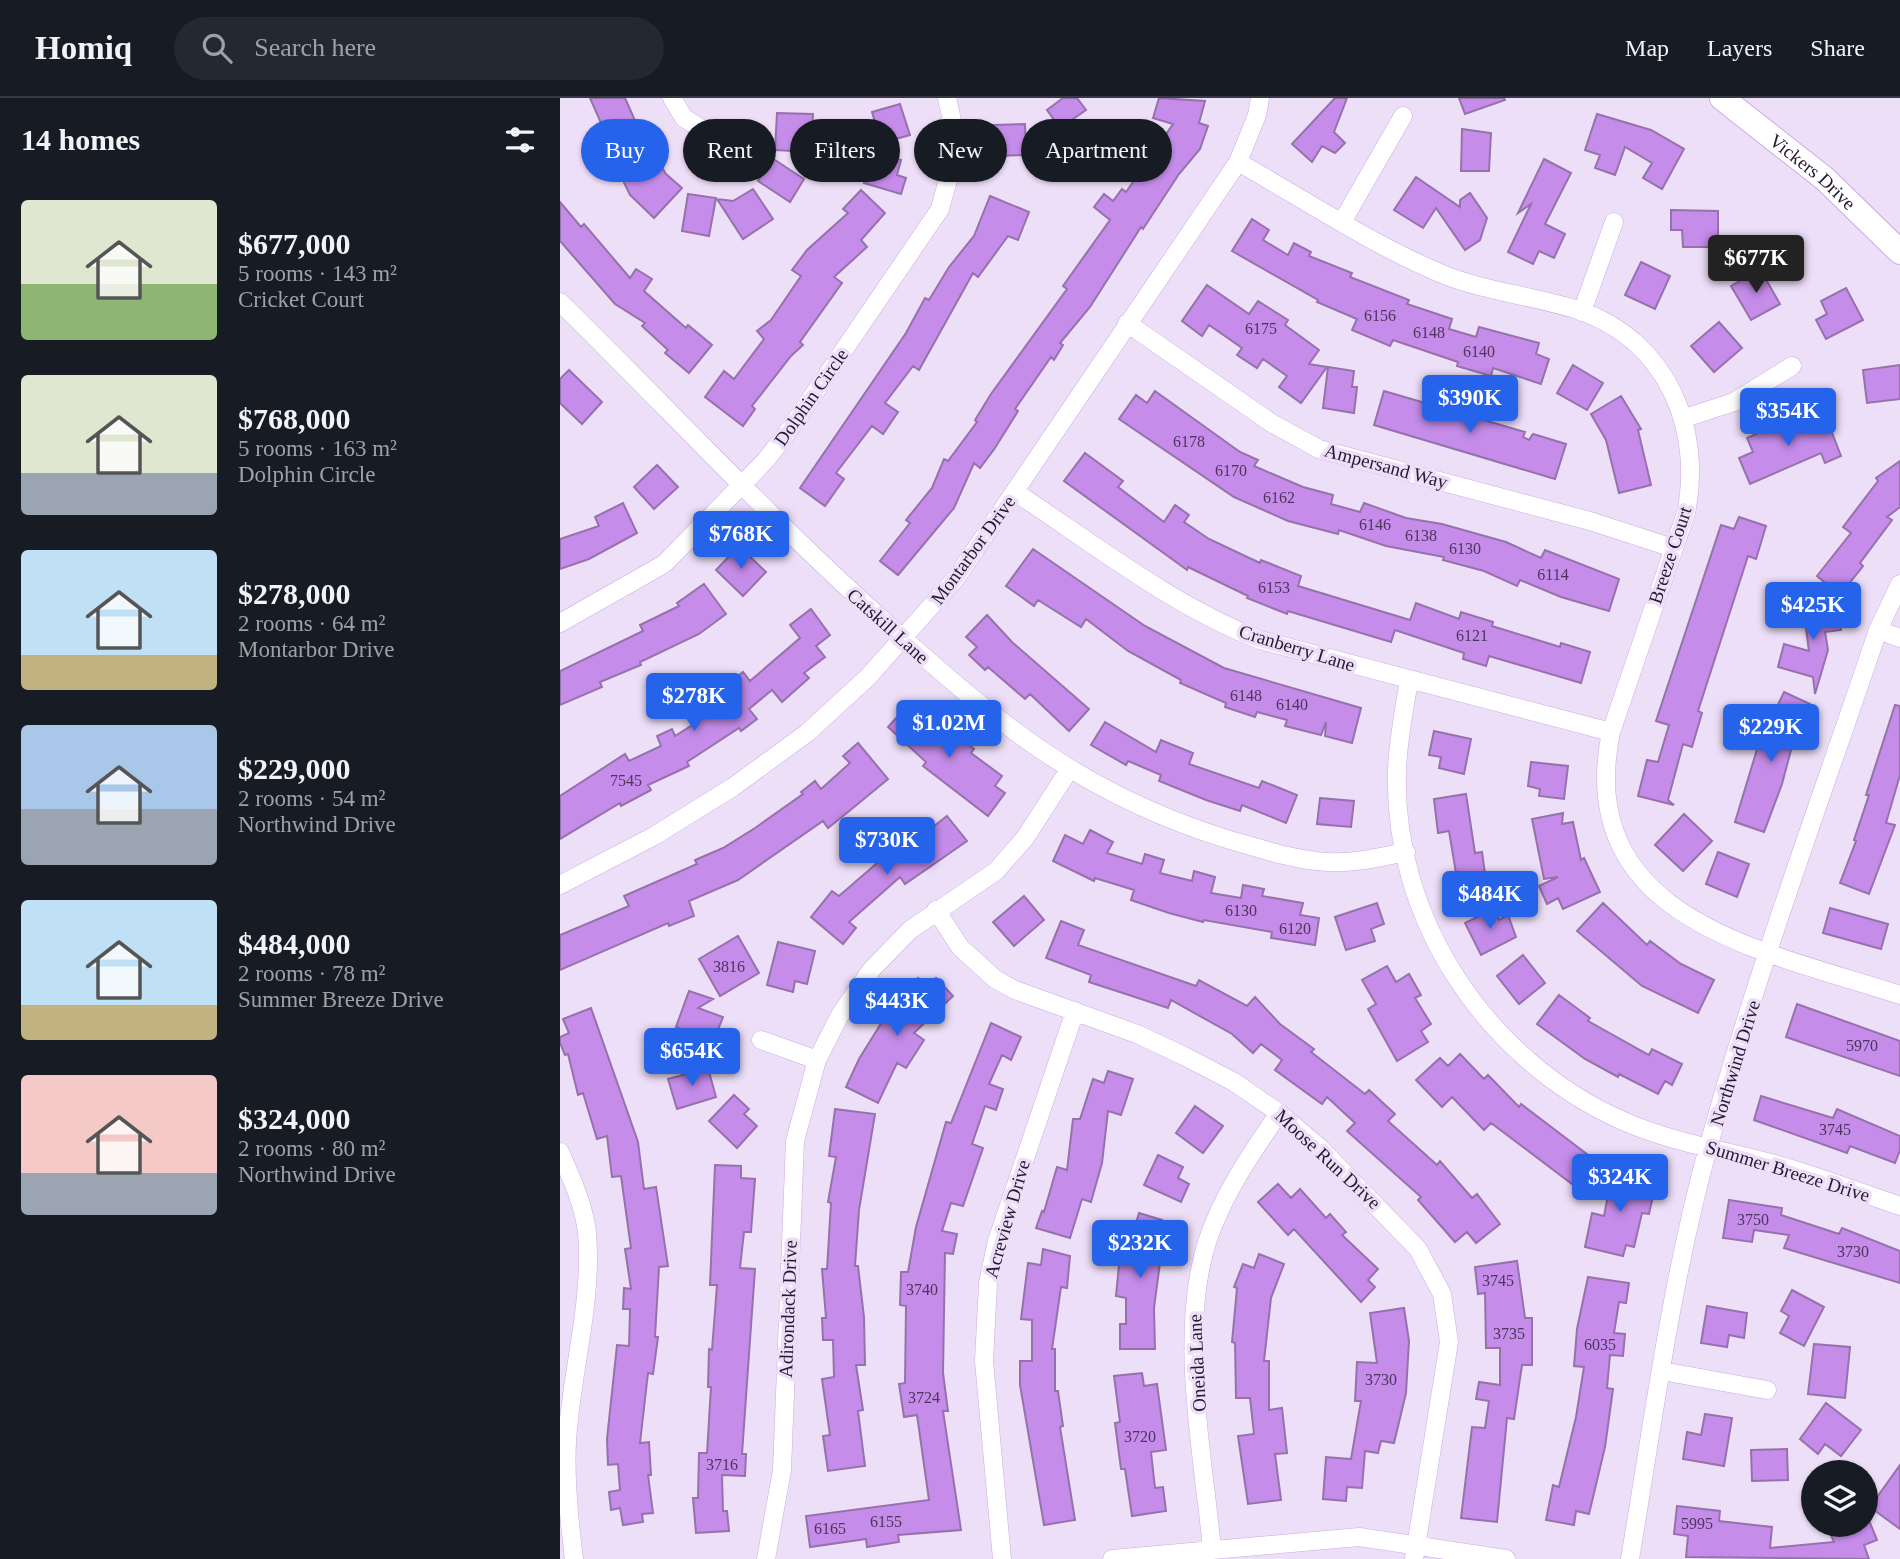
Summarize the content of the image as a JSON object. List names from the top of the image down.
{
  "streets": {
    "main road": ["Vickers Drive"],
    "street": [
      "Dolphin Circle",
      "Ampersand Way",
      "Montarbor Drive",
      "Breeze Court",
      "Catskill Lane",
      "Cranberry Lane",
      "Northwind Drive",
      "Moose Run Drive",
      "Summer Breeze Drive",
      "Acreview Drive",
      "Adirondack Drive",
      "Oneida Lane"
    ]
  },
  "crossings": [
    ["Dolphin Circle", "Catskill Lane"],
    ["Ampersand Way", "Montarbor Drive"],
    ["Ampersand Way", "Breeze Court"],
    ["Montarbor Drive", "Breeze Court"],
    ["Montarbor Drive", "Catskill Lane"],
    ["Montarbor Drive", "Cranberry Lane"],
    ["Breeze Court", "Cranberry Lane"],
    ["Breeze Court", "Northwind Drive"],
    ["Catskill Lane", "Summer Breeze Drive"],
    ["Catskill Lane", "Adirondack Drive"],
    ["Cranberry Lane", "Summer Breeze Drive"],
    ["Northwind Drive", "Summer Breeze Drive"],
    ["Moose Run Drive", "Acreview Drive"],
    ["Moose Run Drive", "Adirondack Drive"],
    ["Moose Run Drive", "Oneida Lane"]
  ],
  "house_numbers": [
    "6156",
    "6175",
    "6148",
    "6140",
    "6178",
    "6170",
    "6162",
    "6146",
    "6138",
    "6130",
    "6114",
    "6153",
    "6121",
    "6148",
    "6140",
    "7545",
    "6130",
    "6120",
    "3816",
    "5970",
    "3745",
    "3750",
    "3730",
    "3745",
    "3740",
    "3735",
    "6035",
    "3730",
    "3724",
    "3720",
    "3716",
    "6155",
    "5995",
    "6165"
  ],
  "page": {
    "header": "Homiq",
    "search": "Search here",
    "nav": ["Map", "Layers", "Share"],
    "heading": "14 homes",
    "chip": [
      "Buy",
      "Rent",
      "Filters",
      "New",
      "Apartment"
    ],
    "list": [
      {
        "name": "$677,000",
        "note": "5 rooms · 143 m² · Cricket Court"
      },
      {
        "name": "$768,000",
        "note": "5 rooms · 163 m² · Dolphin Circle"
      },
      {
        "name": "$278,000",
        "note": "2 rooms · 64 m² · Montarbor Drive"
      },
      {
        "name": "$229,000",
        "note": "2 rooms · 54 m² · Northwind Drive"
      },
      {
        "name": "$484,000",
        "note": "2 rooms · 78 m² · Summer Breeze Drive"
      },
      {
        "name": "$324,000",
        "note": "2 rooms · 80 m² · Northwind Drive"
      }
    ],
    "price": [
      "$677K",
      "$390K",
      "$354K",
      "$768K",
      "$425K",
      "$278K",
      "$1.02M",
      "$229K",
      "$730K",
      "$484K",
      "$443K",
      "$654K",
      "$324K",
      "$232K"
    ]
  }
}
